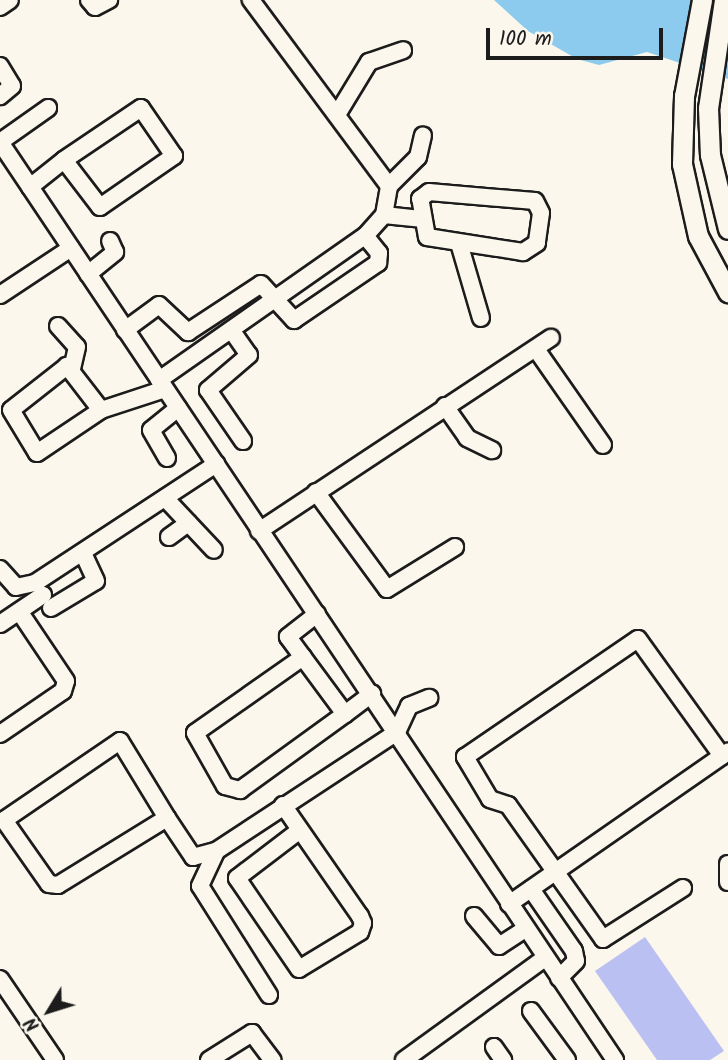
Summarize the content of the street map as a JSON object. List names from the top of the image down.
{
  "scale_bar": "100 m",
  "north": "bottom left"
}
